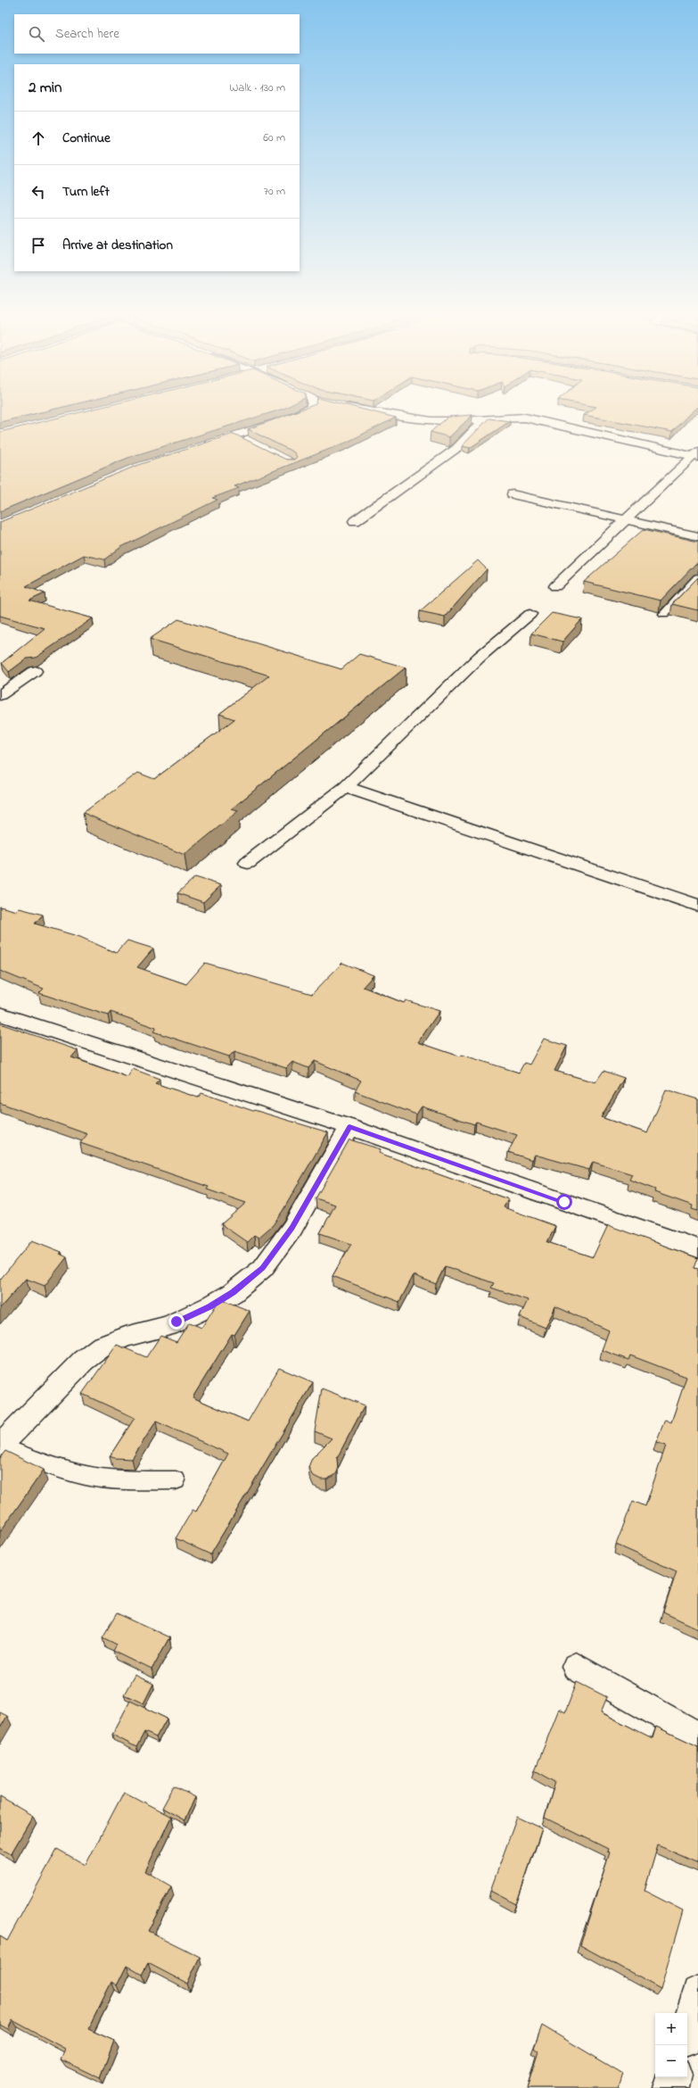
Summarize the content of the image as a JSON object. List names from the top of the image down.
{
  "page": {
    "search": "Search here",
    "heading": ["2 min", "Walk · 130 m"],
    "list": [
      ["Continue", "60 m"],
      ["Turn left", "70 m"],
      "Arrive at destination"
    ],
    "map_buttons": ["+", "−"]
  }
}
